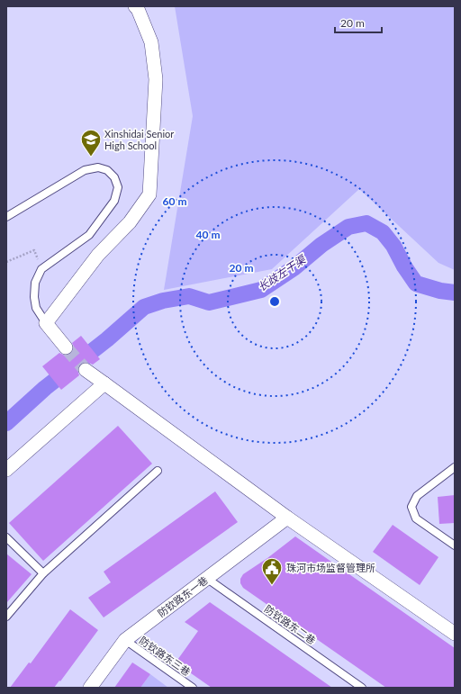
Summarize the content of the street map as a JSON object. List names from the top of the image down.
{
  "streets": {
    "street": ["防钦路东一巷"],
    "lane": ["防钦路东二巷", "防钦路东三巷"]
  },
  "crossings": [
    ["防钦路东一巷", "防钦路东二巷"],
    ["防钦路东一巷", "防钦路东三巷"]
  ],
  "water": ["长歧左干渠"],
  "places": {
    "school or university": ["Xinshidai Senior High School"],
    "public building": ["珠河市场监督管理所"]
  },
  "scale_bar": "20 m",
  "rings": ["60 m", "40 m", "20 m"]
}
